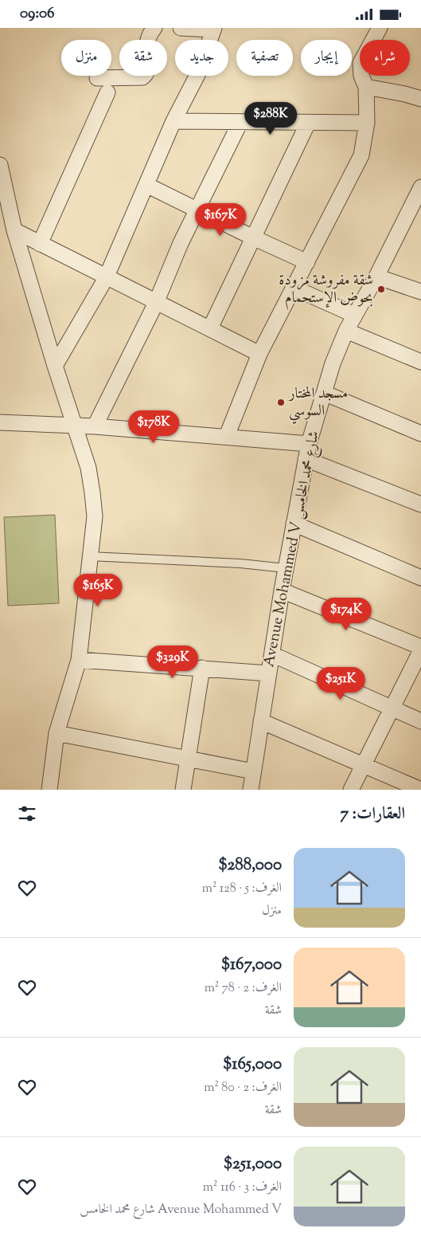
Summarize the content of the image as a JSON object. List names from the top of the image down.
{
  "streets": {
    "street": ["Avenue Mohammed V شارع محمد الخامس"]
  },
  "places": ["شقة مفروشة مزودة بحوض الإستحمام", "مسجد المختار السوسي"],
  "page": {
    "status": "09:06",
    "chip": [
      "شراء",
      "إيجار",
      "تصفية",
      "جديد",
      "شقة",
      "منزل"
    ],
    "price": [
      "$288K",
      "$167K",
      "$178K",
      "$165K",
      "$174K",
      "$329K",
      "$251K"
    ],
    "heading": "العقارات: 7",
    "list": [
      {
        "name": "$288,000",
        "note": "الغرف: 5 · 128 m² · منزل"
      },
      {
        "name": "$167,000",
        "note": "الغرف: 2 · 78 m² · شقة"
      },
      {
        "name": "$165,000",
        "note": "الغرف: 2 · 80 m² · شقة"
      },
      {
        "name": "$251,000",
        "note": "الغرف: 3 · 116 m² · Avenue Mohammed V شارع محمد الخامس"
      }
    ]
  }
}
